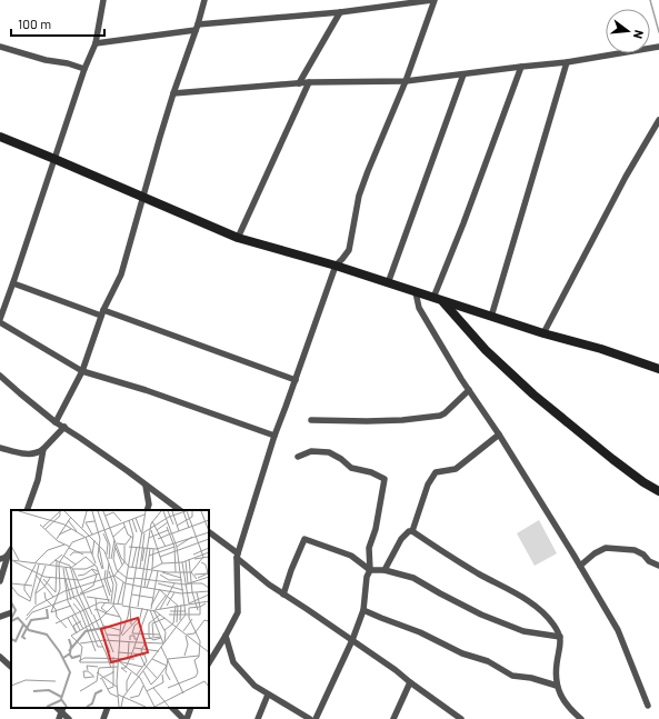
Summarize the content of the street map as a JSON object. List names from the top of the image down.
{
  "scale_bar": "100 m",
  "north": "right"
}
